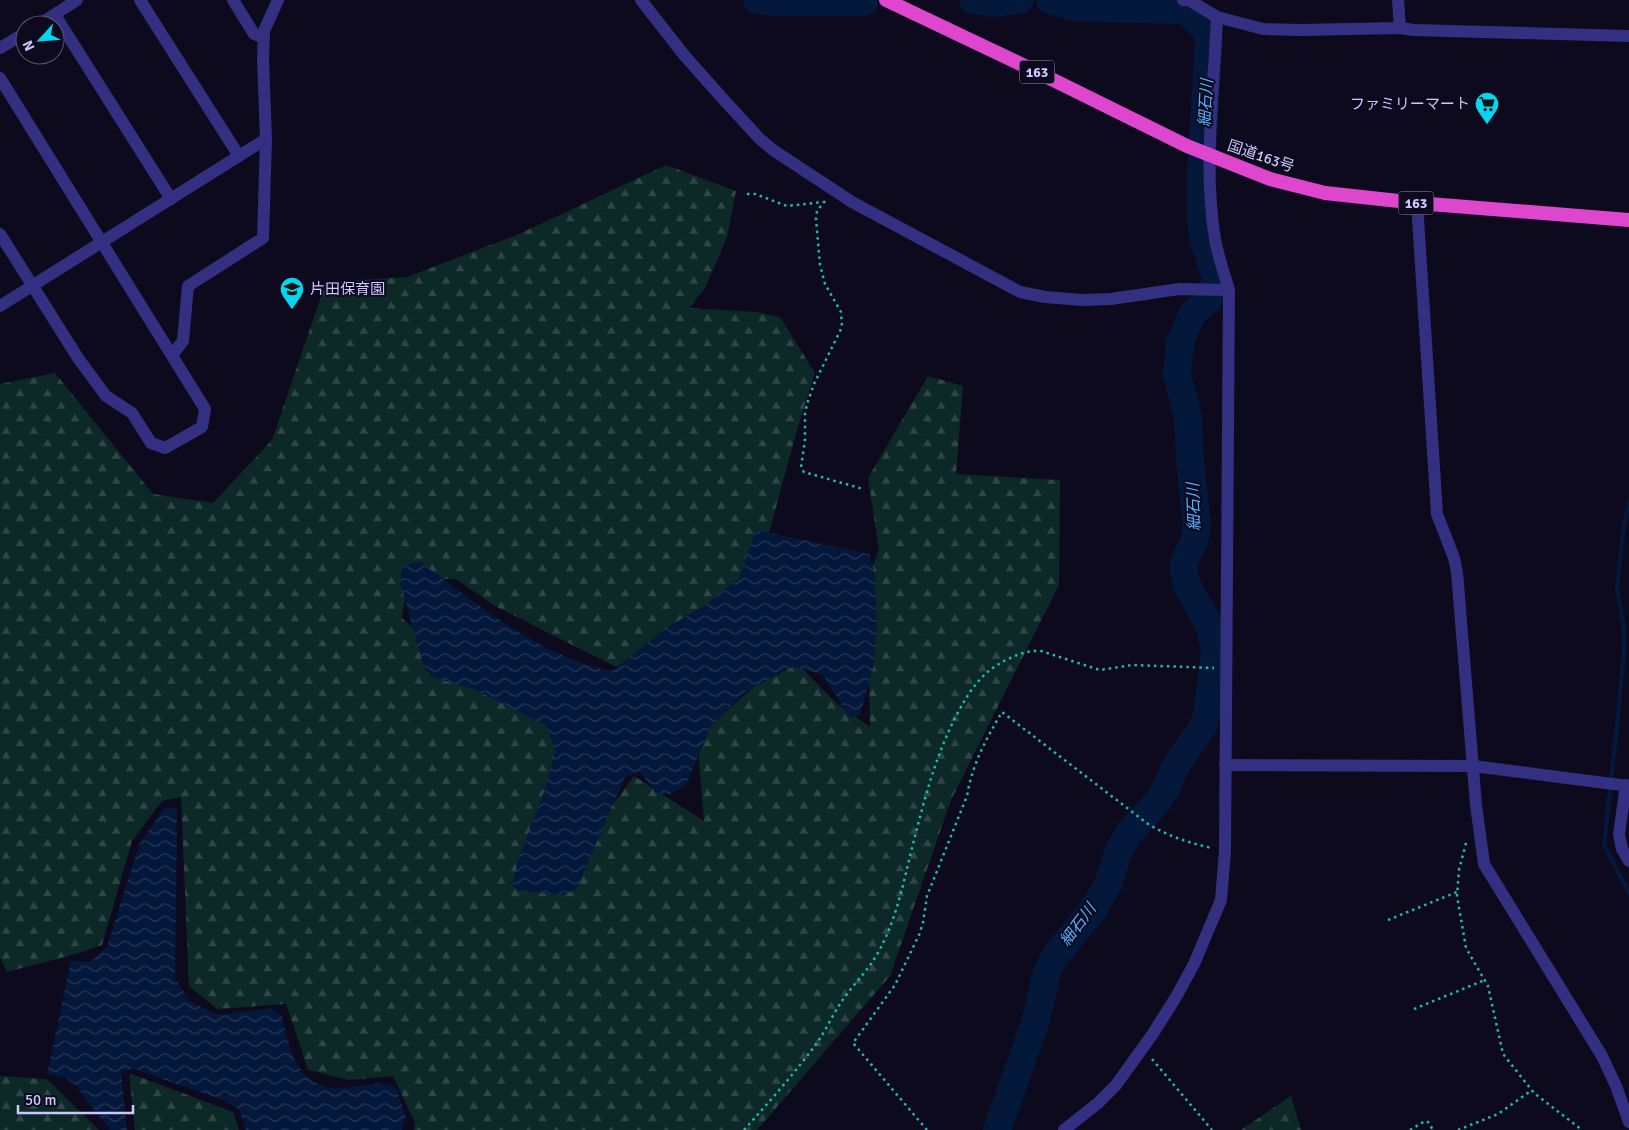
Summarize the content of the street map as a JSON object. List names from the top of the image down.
{
  "streets": {
    "highway": ["163", "国道163号"]
  },
  "water": ["細石川"],
  "places": {
    "supermarket": ["ファミリーマート"],
    "school or university": ["片田保育園"]
  },
  "scale_bar": "50 m",
  "north": "bottom left"
}
